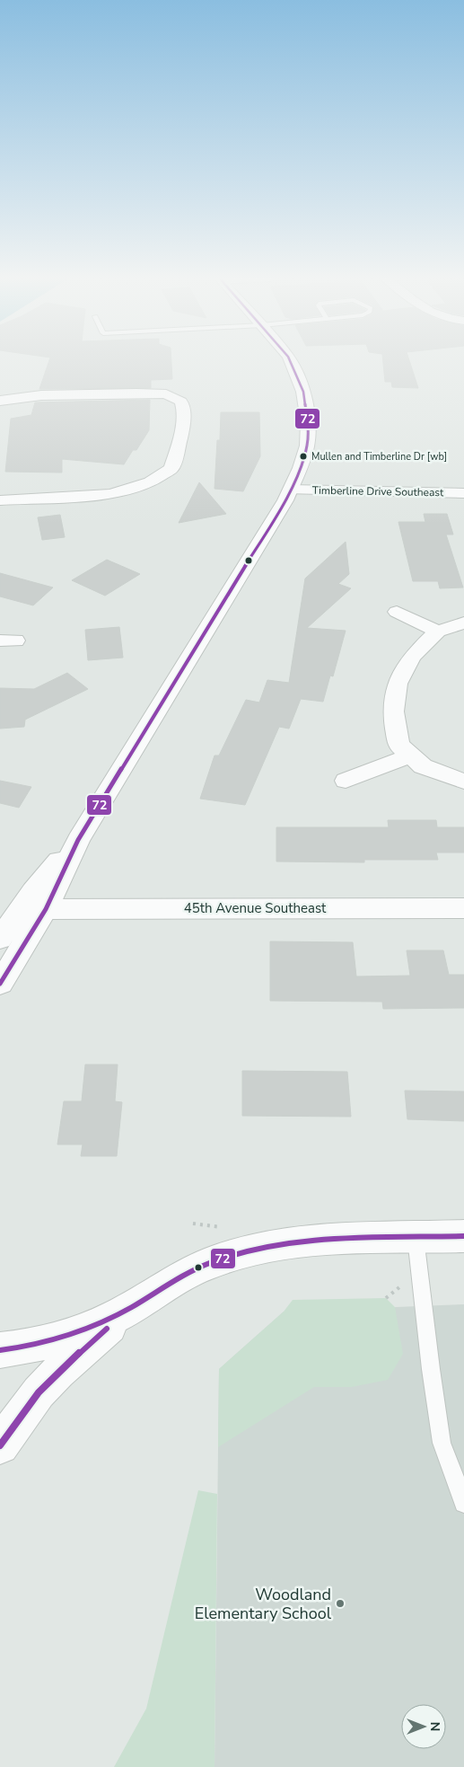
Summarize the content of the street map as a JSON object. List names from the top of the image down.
{
  "streets": {
    "street": ["Timberline Drive Southeast", "45th Avenue Southeast"]
  },
  "places": ["Mullen and Timberline Dr [wb]", "Woodland Elementary School"],
  "lines": ["transit line 72"],
  "north": "right"
}
